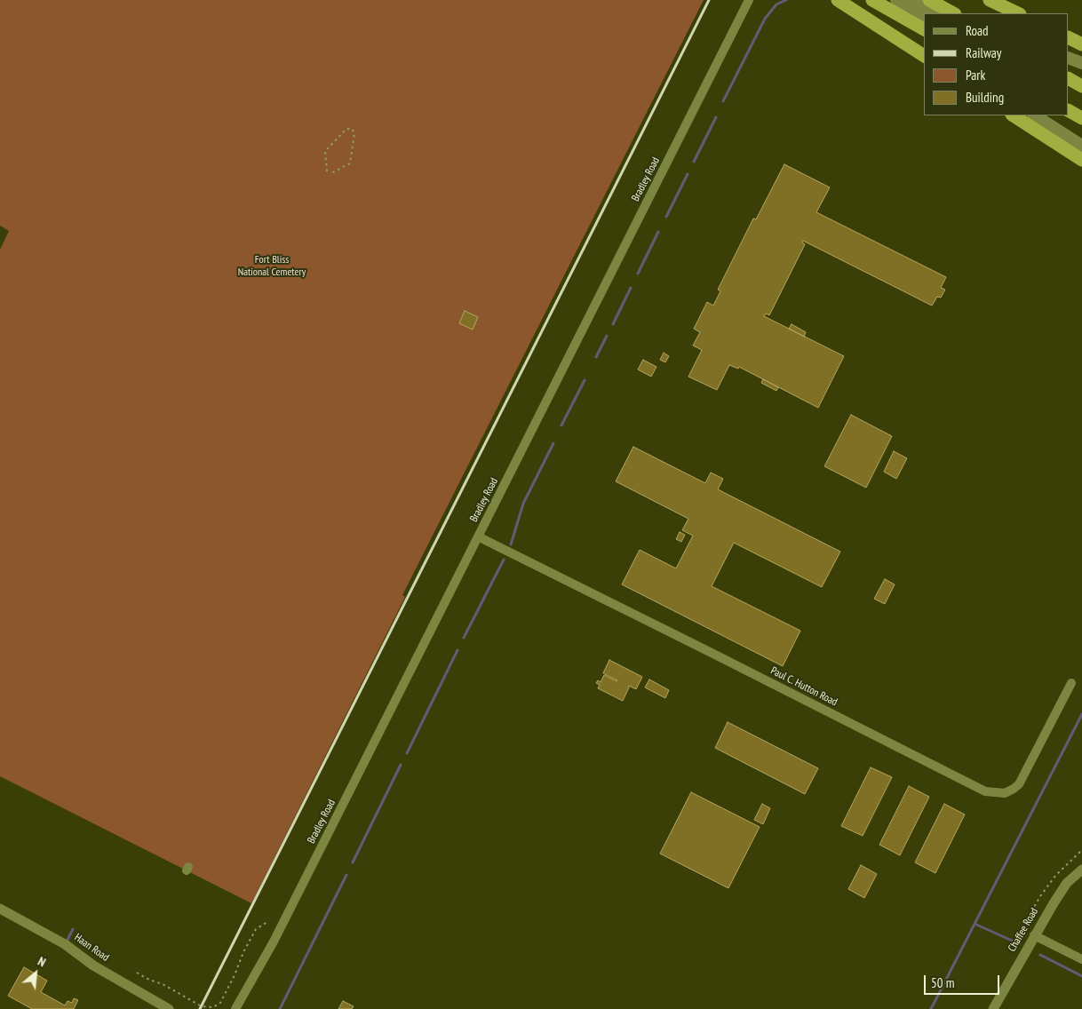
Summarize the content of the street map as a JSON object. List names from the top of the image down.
{
  "streets": {
    "street": [
      "Bradley Road",
      "Paul C. Hutton Road",
      "Chaffee Road",
      "Haan Road"
    ]
  },
  "crossings": [
    ["Bradley Road", "Paul C. Hutton Road"]
  ],
  "parks": ["Fort Bliss National Cemetery"],
  "legend": [
    "Road",
    "Railway",
    "Park",
    "Building"
  ],
  "scale_bar": "50 m",
  "north": "top right"
}
